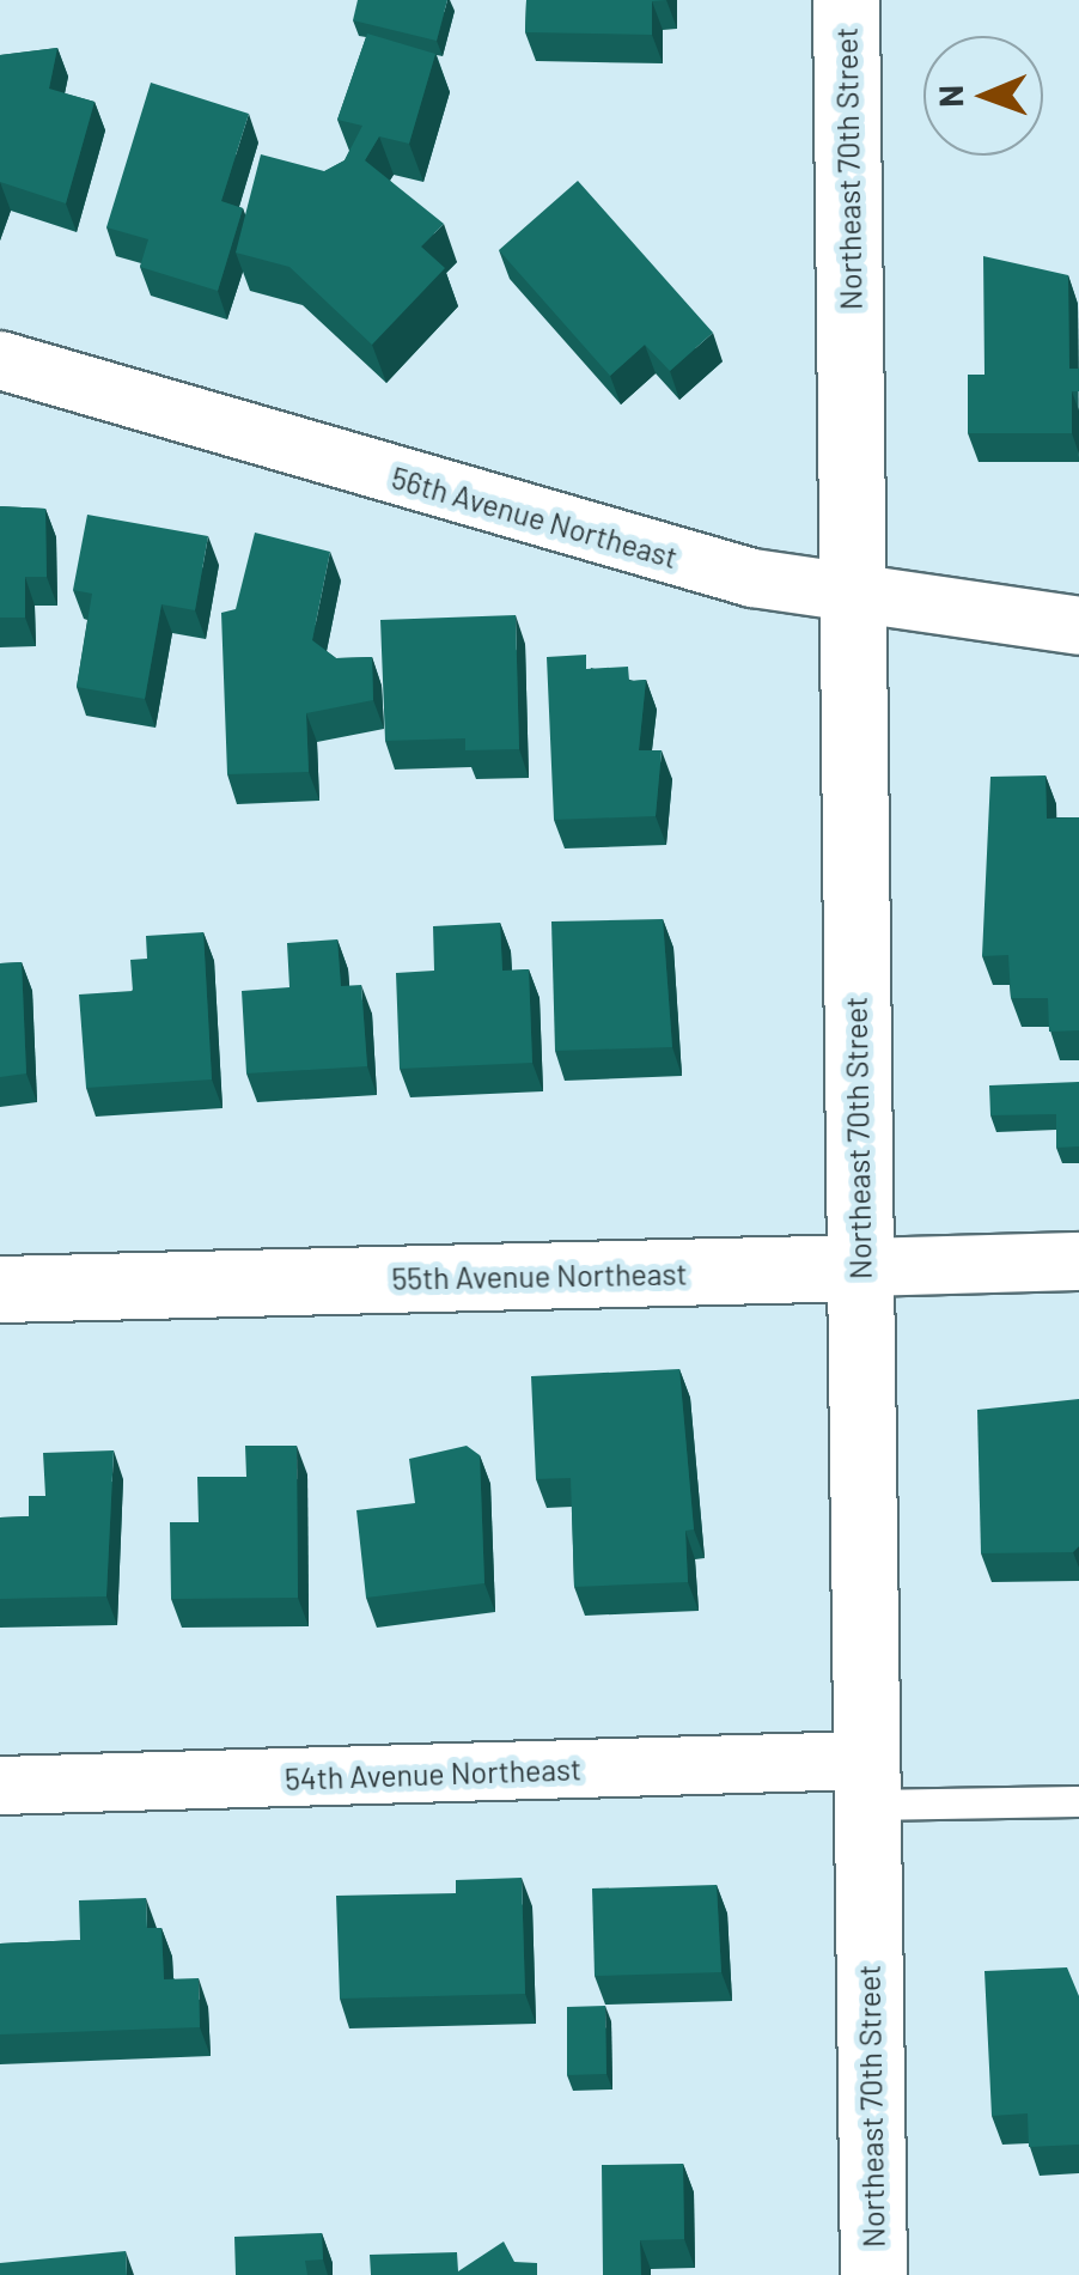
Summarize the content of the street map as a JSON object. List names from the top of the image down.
{
  "streets": {
    "main road": ["Northeast 70th Street", "55th Avenue Northeast"],
    "street": ["56th Avenue Northeast", "54th Avenue Northeast"]
  },
  "crossings": [
    ["Northeast 70th Street", "56th Avenue Northeast"],
    ["Northeast 70th Street", "55th Avenue Northeast"],
    ["Northeast 70th Street", "54th Avenue Northeast"]
  ],
  "north": "left"
}
